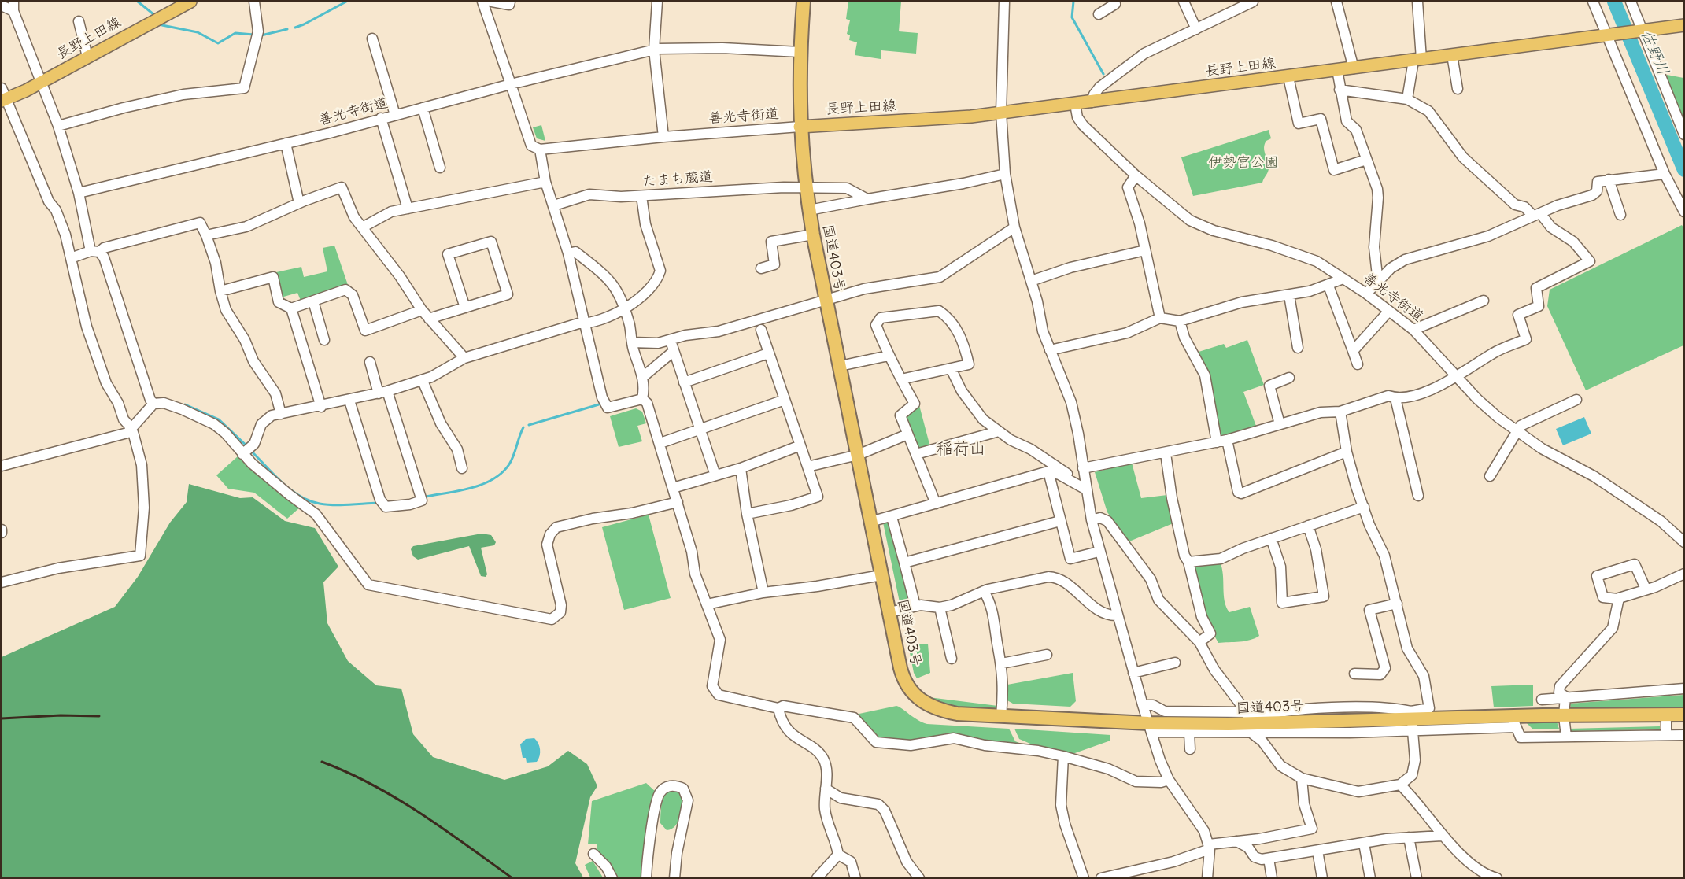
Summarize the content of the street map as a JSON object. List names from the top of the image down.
{
  "streets": {
    "highway": ["国道403号"],
    "main road": ["長野上田線"],
    "street": ["善光寺街道", "たまち蔵道"]
  },
  "crossings": [
    ["長野上田線", "善光寺街道"],
    ["長野上田線", "国道403号"],
    ["善光寺街道", "国道403号"],
    ["たまち蔵道", "国道403号"]
  ],
  "districts": ["稲荷山"],
  "water": ["佐野川"],
  "parks": ["伊勢宮公園"]
}
